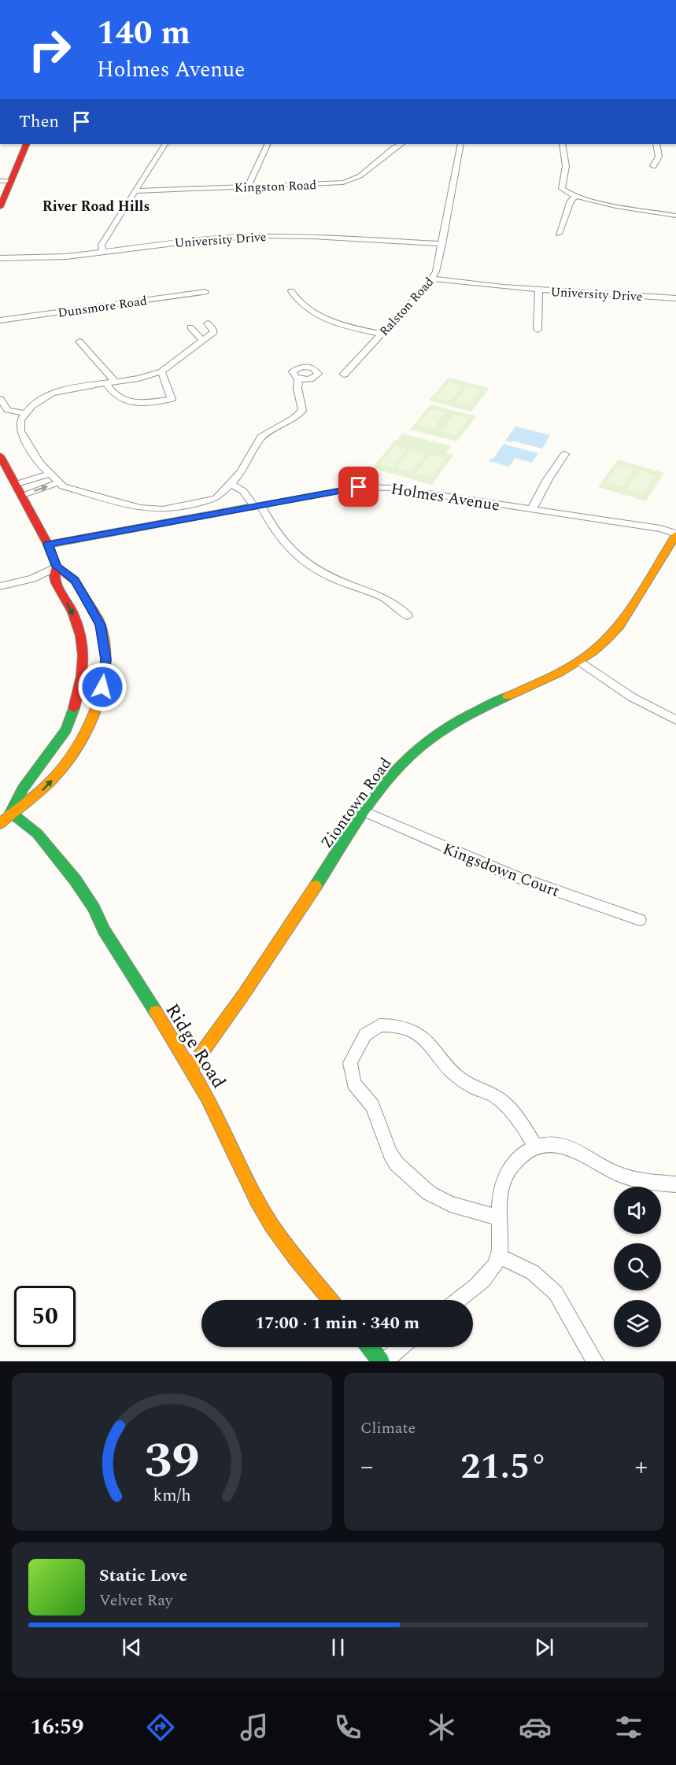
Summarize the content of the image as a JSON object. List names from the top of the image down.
{
  "streets": {
    "street": [
      "Kingston Road",
      "University Drive",
      "Dunsmore Road",
      "Ralston Road",
      "Holmes Avenue",
      "Ziontown Road",
      "Kingsdown Court",
      "Ridge Road"
    ]
  },
  "crossings": [
    ["University Drive", "Ralston Road"],
    ["Holmes Avenue", "Ziontown Road"],
    ["Ziontown Road", "Kingsdown Court"],
    ["Ziontown Road", "Ridge Road"]
  ],
  "districts": ["River Road Hills"],
  "page": {
    "turn": ["140 m", "Holmes Avenue"],
    "then": "Then",
    "limit": "50",
    "trip": "17:00 · 1 min · 340 m",
    "tile": "Climate",
    "heat": ["−", "21.5°", "+"],
    "song": ["Static Love", "Velvet Ray"],
    "tabs": "16:59",
    "gauge": ["39", "km/h"]
  }
}
